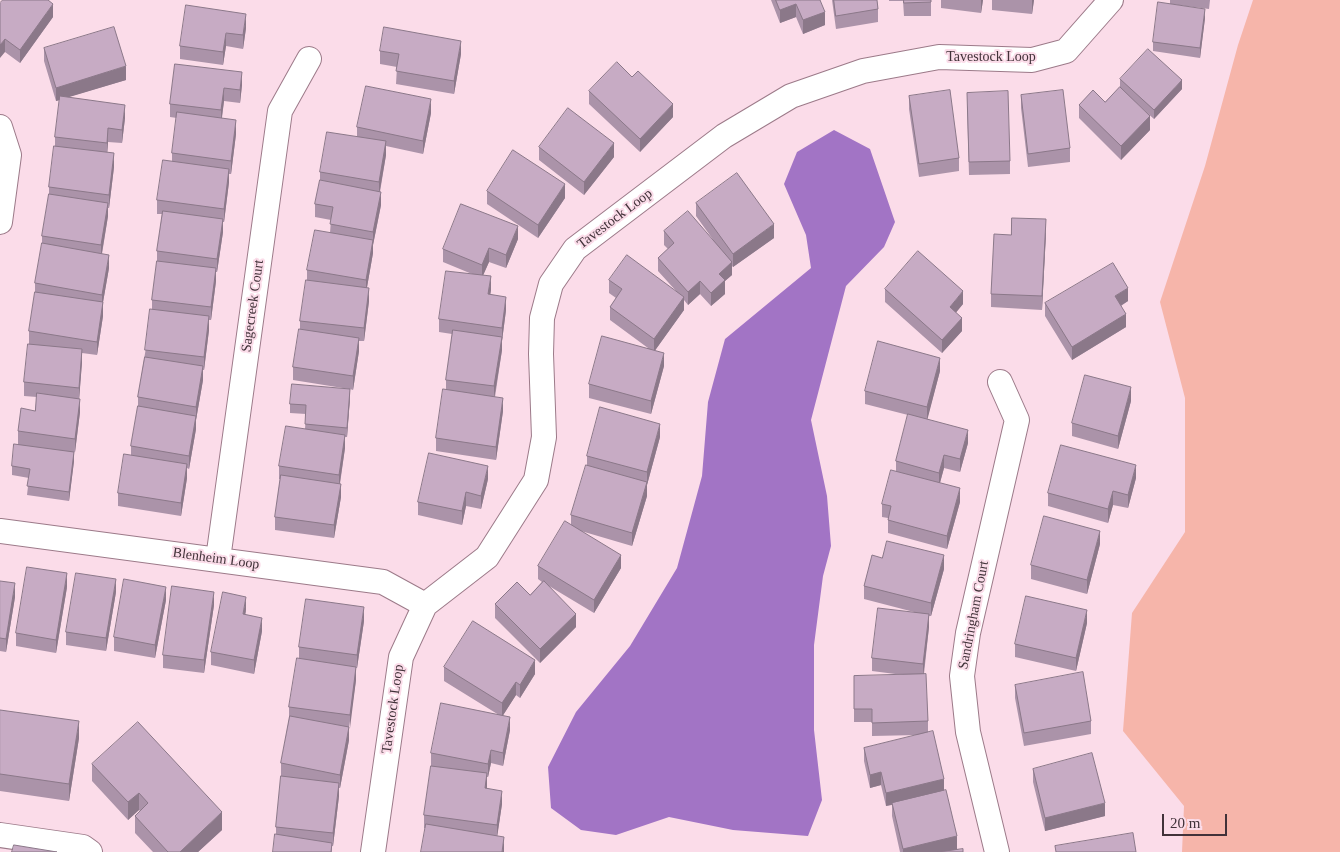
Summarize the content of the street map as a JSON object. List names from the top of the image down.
{
  "streets": {
    "street": [
      "Tavestock Loop",
      "Sagecreek Court",
      "Blenheim Loop",
      "Sandringham Court"
    ]
  },
  "crossings": [
    ["Tavestock Loop", "Blenheim Loop"],
    ["Sagecreek Court", "Blenheim Loop"]
  ],
  "scale_bar": "20 m"
}
